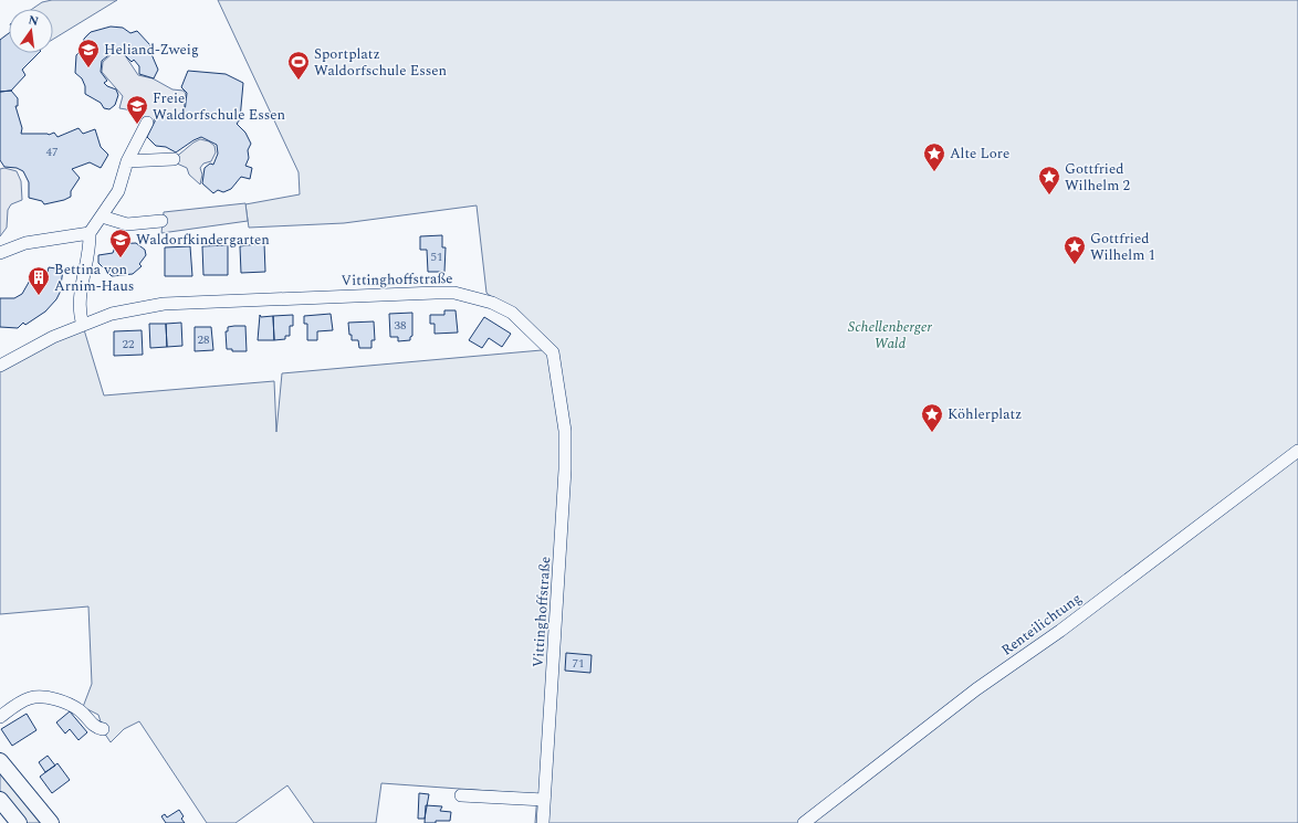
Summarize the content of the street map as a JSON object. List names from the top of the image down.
{
  "streets": {
    "street": ["Vittinghoffstraße", "Renteilichtung"]
  },
  "parks": ["Schellenberger Wald"],
  "places": {
    "school or university": ["Heliand-Zweig", "Freie Waldorfschule Essen", "Waldorfkindergarten"],
    "sports": ["Sportplatz Waldorfschule Essen"],
    "place": [
      "Alte Lore",
      "Gottfried Wilhelm 2",
      "Gottfried Wilhelm 1",
      "Köhlerplatz"
    ],
    "building": ["Bettina von Arnim-Haus"]
  },
  "house_numbers": [
    "47",
    "51",
    "38",
    "28",
    "22",
    "71"
  ],
  "north": "top"
}
